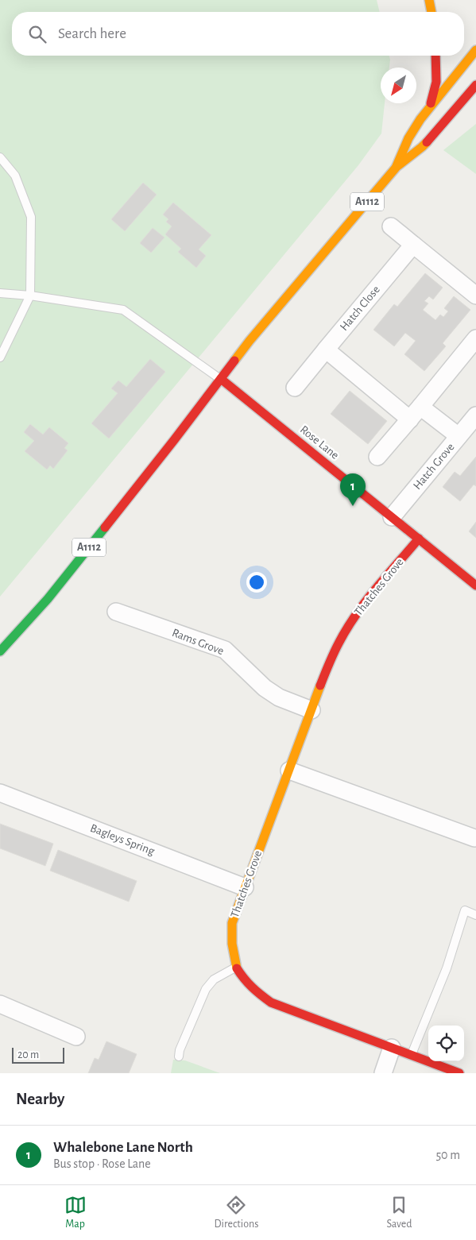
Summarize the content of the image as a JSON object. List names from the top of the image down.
{
  "streets": {
    "street": [
      "A1112",
      "Hatch Close",
      "Rose Lane",
      "Hatch Grove",
      "Thatches Grove",
      "Rams Grove",
      "Bagleys Spring"
    ]
  },
  "crossings": [
    ["A1112", "Rose Lane"],
    ["Rose Lane", "Hatch Grove"],
    ["Rose Lane", "Thatches Grove"],
    ["Thatches Grove", "Rams Grove"],
    ["Thatches Grove", "Bagleys Spring"]
  ],
  "scale_bar": "20 m",
  "north": "bottom left",
  "page": {
    "search": "Search here",
    "pins": "1",
    "scale": "20 m",
    "heading": "Nearby",
    "list": [
      {
        "mark": "1",
        "name": "Whalebone Lane North",
        "note": "Bus stop · Rose Lane",
        "value": "50 m"
      }
    ],
    "nav": ["Map", "Directions", "Saved"]
  }
}
